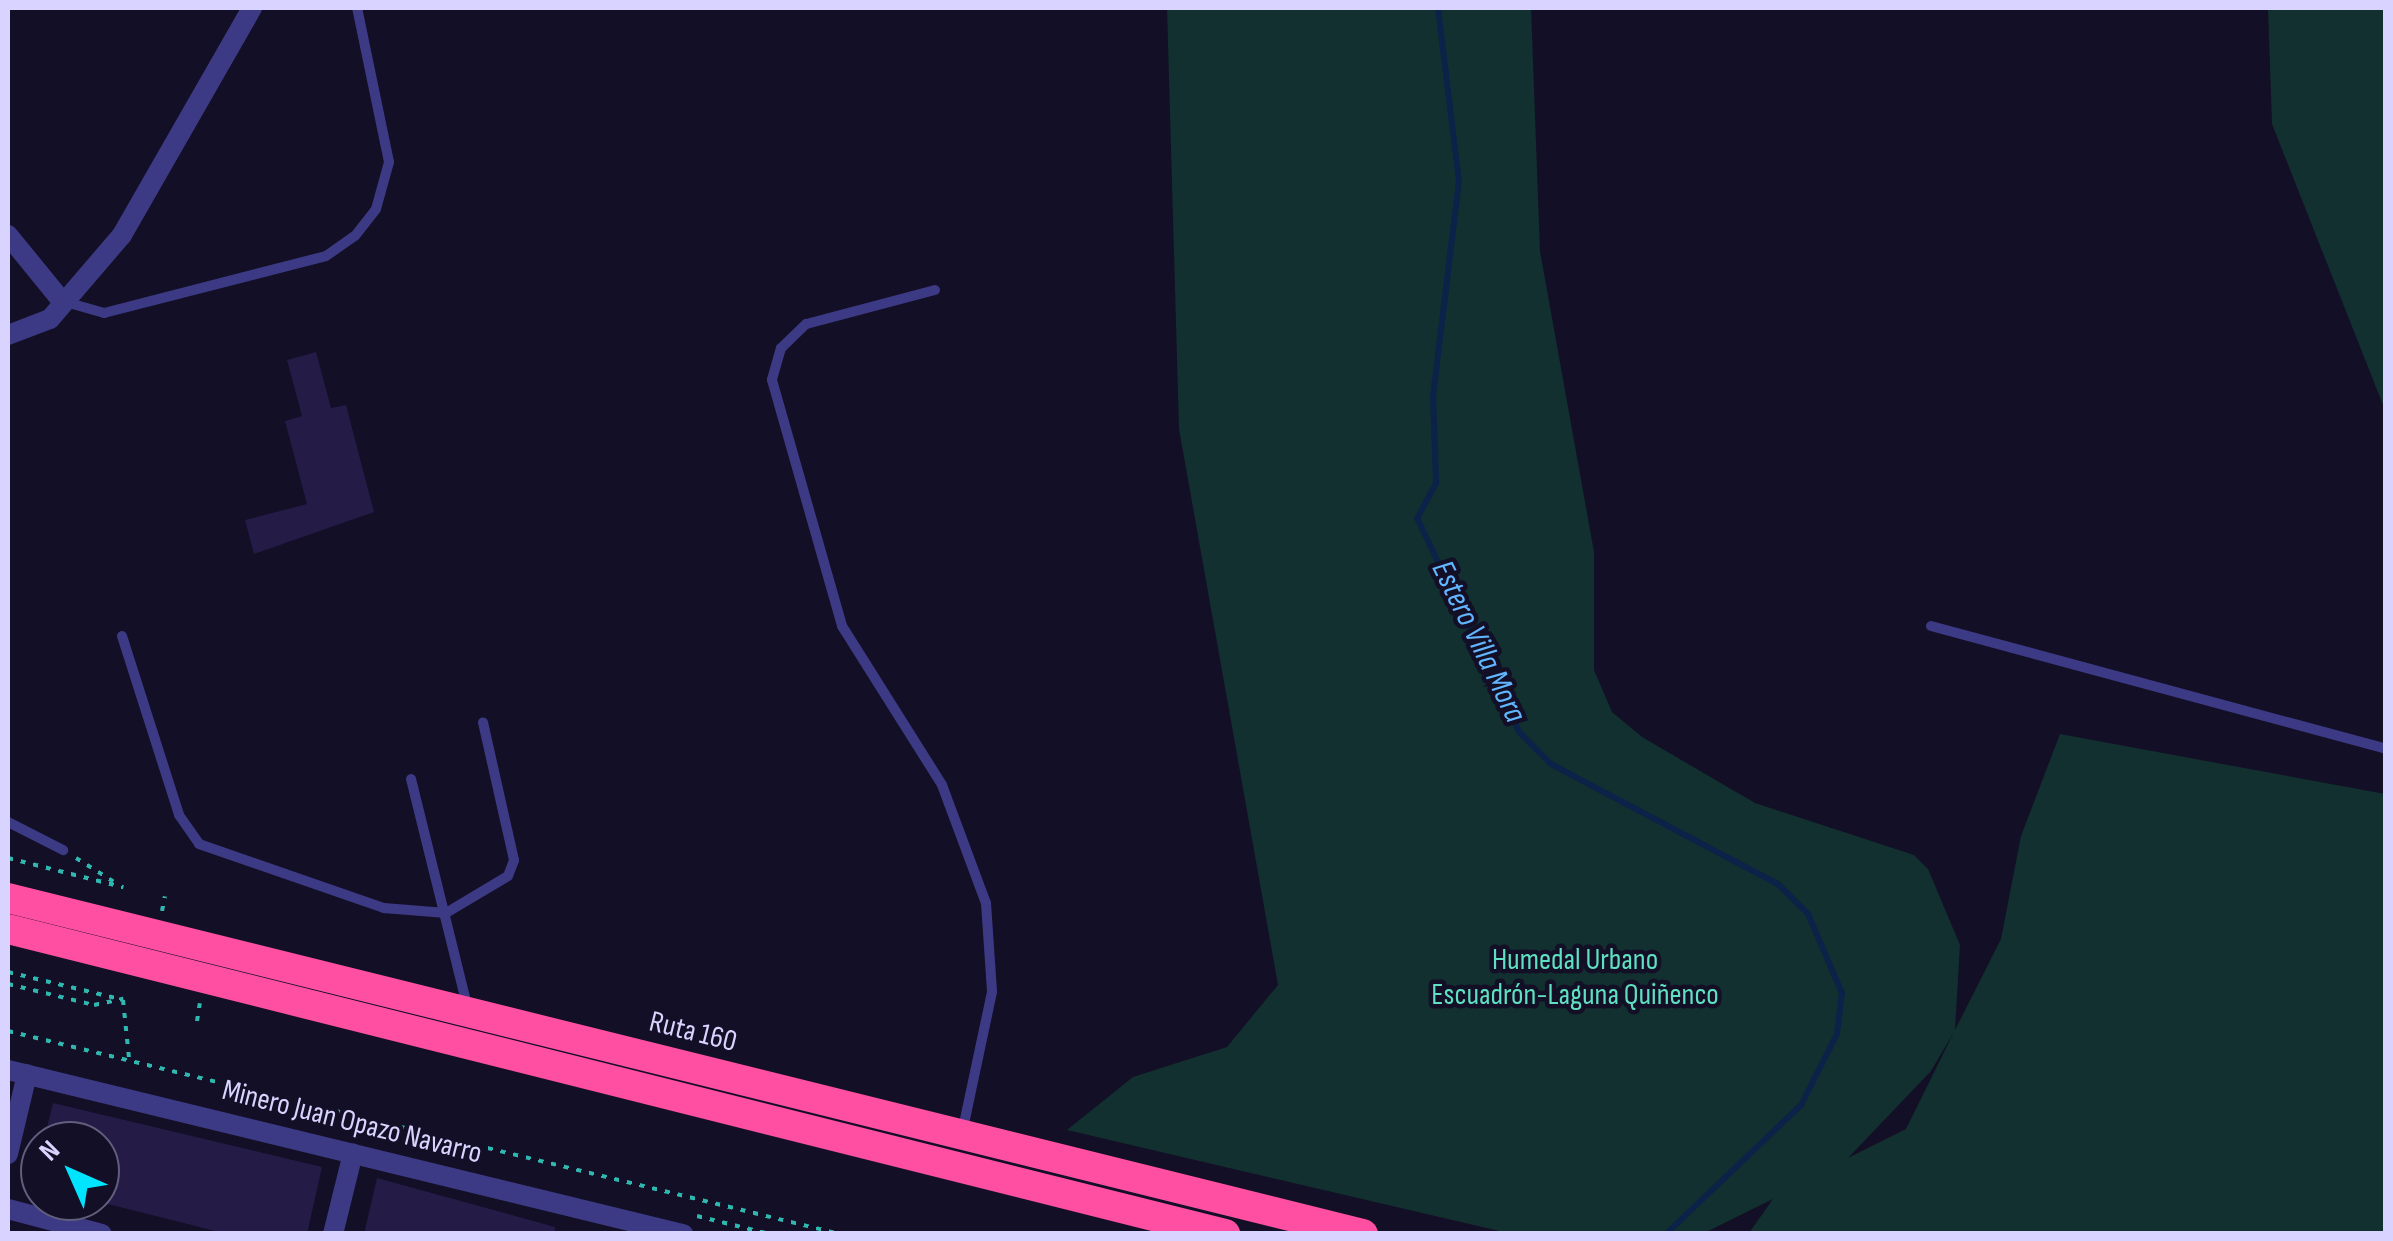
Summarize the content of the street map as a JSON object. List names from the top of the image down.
{
  "streets": {
    "highway": ["Ruta 160"],
    "street": ["Minero Juan Opazo Navarro"]
  },
  "water": ["Estero Villa Mora"],
  "parks": ["Humedal Urbano Escuadrón-Laguna Quiñenco"],
  "north": "top left"
}
